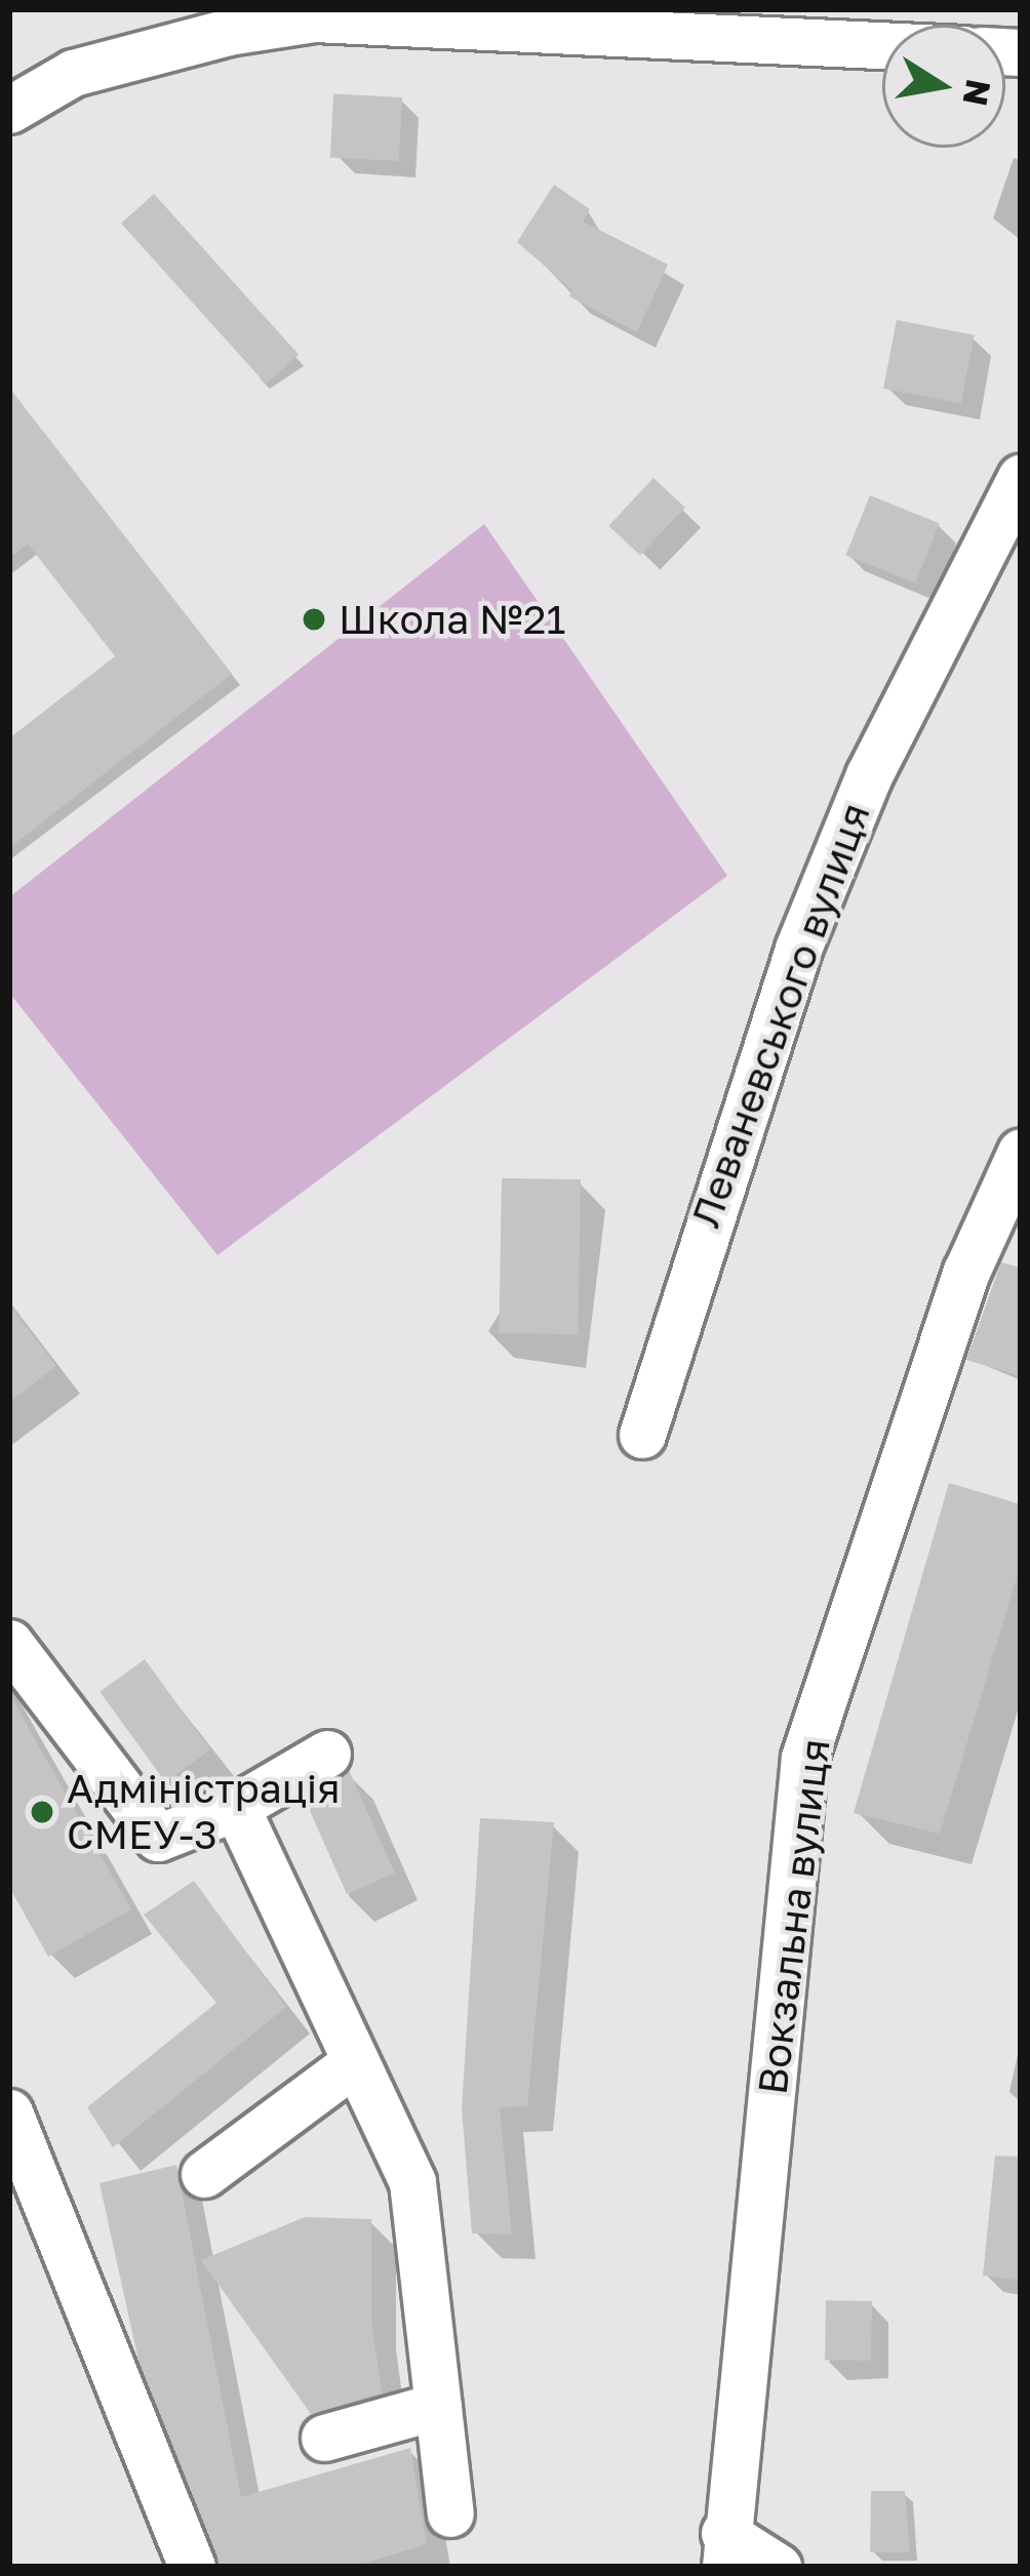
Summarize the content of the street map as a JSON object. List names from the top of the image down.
{
  "streets": {
    "street": ["Леваневського вулиця", "Вокзальна вулиця"]
  },
  "places": ["Школа №21", "Адміністрація СМЕУ-3"],
  "north": "right"
}
